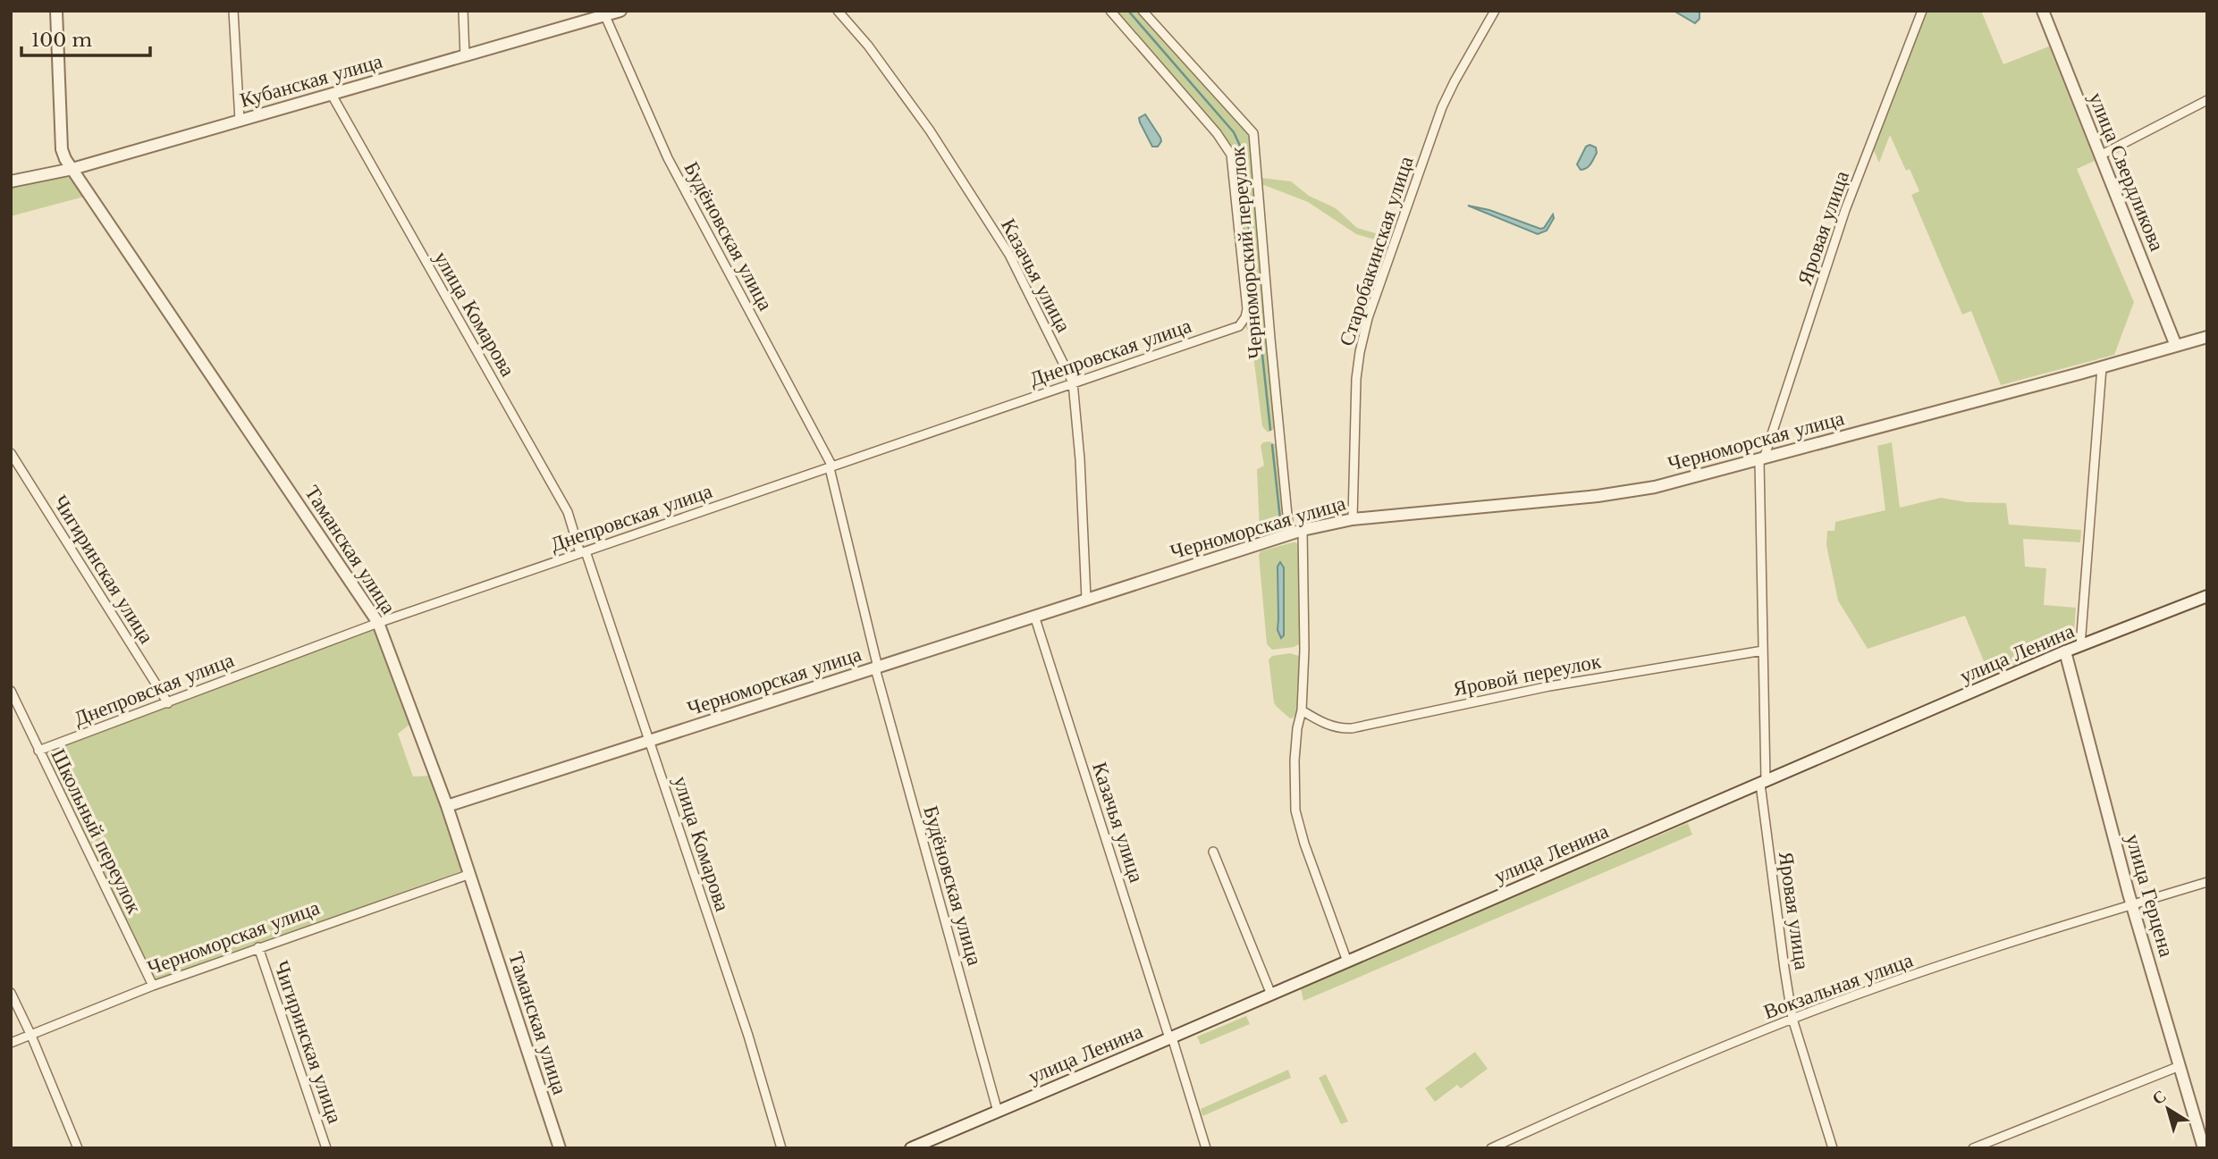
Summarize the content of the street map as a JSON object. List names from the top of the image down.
{
  "streets": {
    "street": [
      "Кубанская улица",
      "улица Свердликова",
      "Яровая улица",
      "Будёновская улица",
      "Старобакинская улица",
      "Черноморский переулок",
      "Казачья улица",
      "улица Комарова",
      "Днепровская улица",
      "Черноморская улица",
      "Таманская улица",
      "Чигиринская улица",
      "улица Ленина",
      "Яровой переулок",
      "Школьный переулок",
      "улица Герцена",
      "Вокзальная улица"
    ]
  },
  "crossings": [
    ["Кубанская улица", "Будёновская улица"],
    ["Кубанская улица", "улица Комарова"],
    ["Кубанская улица", "Таманская улица"],
    ["улица Свердликова", "Черноморская улица"],
    ["Яровая улица", "Черноморская улица"],
    ["Яровая улица", "улица Ленина"],
    ["Яровая улица", "Яровой переулок"],
    ["Яровая улица", "Вокзальная улица"],
    ["Будёновская улица", "Днепровская улица"],
    ["Будёновская улица", "Черноморская улица"],
    ["Будёновская улица", "улица Ленина"],
    ["Старобакинская улица", "Черноморская улица"],
    ["Черноморский переулок", "Черноморская улица"],
    ["Казачья улица", "Днепровская улица"],
    ["Казачья улица", "Черноморская улица"],
    ["Казачья улица", "улица Ленина"],
    ["улица Комарова", "Днепровская улица"],
    ["улица Комарова", "Черноморская улица"],
    ["Днепровская улица", "Таманская улица"],
    ["Днепровская улица", "Чигиринская улица"],
    ["Днепровская улица", "Школьный переулок"],
    ["Черноморская улица", "Таманская улица"],
    ["Черноморская улица", "Чигиринская улица"],
    ["Черноморская улица", "Школьный переулок"],
    ["улица Ленина", "улица Герцена"],
    ["улица Герцена", "Вокзальная улица"]
  ],
  "scale_bar": "100 m",
  "north": "top left"
}
